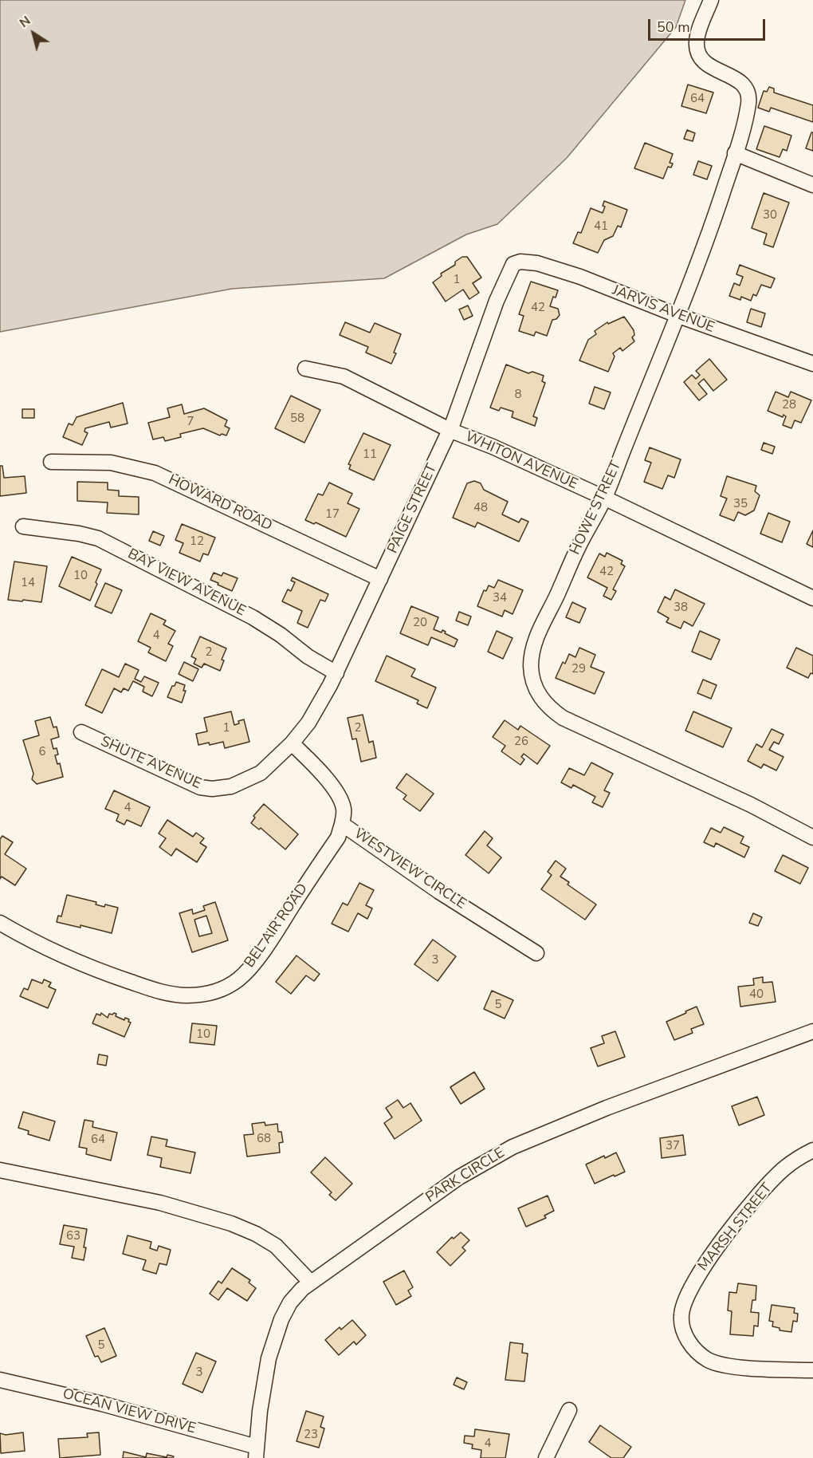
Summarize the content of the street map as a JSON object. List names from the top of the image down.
{
  "streets": {
    "street": [
      "JARVIS AVENUE",
      "WHITON AVENUE",
      "HOWARD ROAD",
      "HOWE STREET",
      "PAIGE STREET",
      "BAY VIEW AVENUE",
      "SHUTE AVENUE",
      "WESTVIEW CIRCLE",
      "BEL AIR ROAD",
      "PARK CIRCLE",
      "MARSH STREET",
      "OCEAN VIEW DRIVE"
    ]
  },
  "crossings": [
    ["JARVIS AVENUE", "HOWE STREET"],
    ["JARVIS AVENUE", "PAIGE STREET"],
    ["WHITON AVENUE", "HOWE STREET"],
    ["WHITON AVENUE", "PAIGE STREET"],
    ["HOWARD ROAD", "PAIGE STREET"],
    ["PAIGE STREET", "BAY VIEW AVENUE"],
    ["PAIGE STREET", "SHUTE AVENUE"],
    ["PAIGE STREET", "WESTVIEW CIRCLE"],
    ["SHUTE AVENUE", "WESTVIEW CIRCLE"],
    ["WESTVIEW CIRCLE", "BEL AIR ROAD"],
    ["PARK CIRCLE", "OCEAN VIEW DRIVE"]
  ],
  "house_numbers": [
    "64",
    "30",
    "41",
    "1",
    "42",
    "8",
    "28",
    "58",
    "7",
    "11",
    "35",
    "48",
    "17",
    "12",
    "42",
    "10",
    "14",
    "34",
    "38",
    "20",
    "4",
    "2",
    "29",
    "1",
    "2",
    "26",
    "6",
    "4",
    "3",
    "40",
    "5",
    "10",
    "68",
    "64",
    "37",
    "63",
    "5",
    "3",
    "23",
    "4"
  ],
  "scale_bar": "50 m",
  "north": "top left"
}
